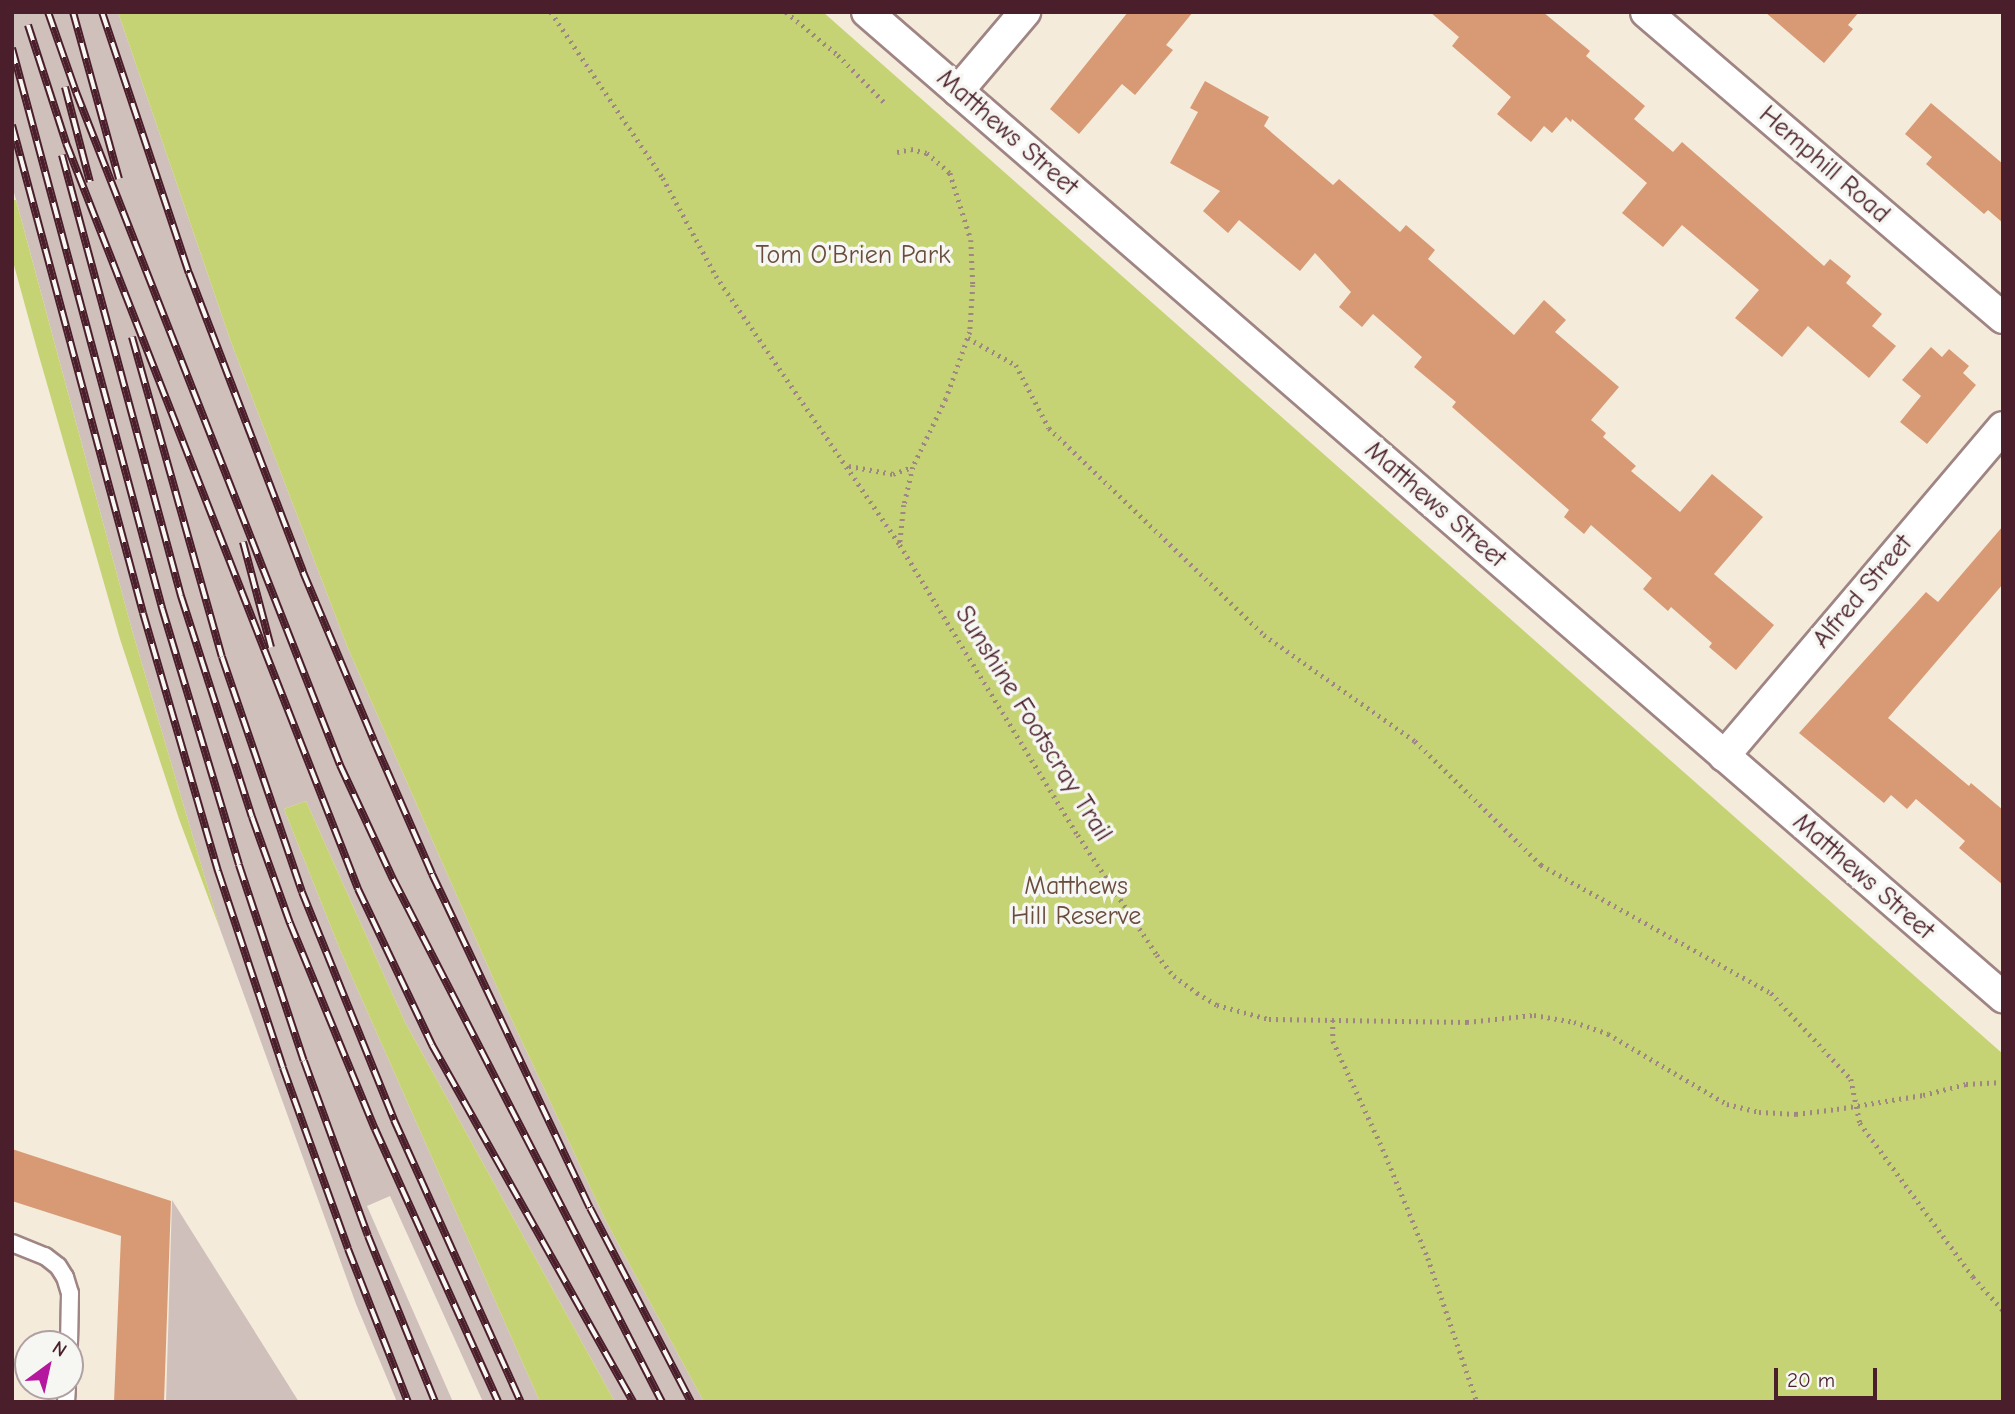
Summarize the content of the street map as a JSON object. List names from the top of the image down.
{
  "streets": {
    "street": ["Matthews Street", "Hemphill Road", "Alfred Street"],
    "path": ["Sunshine Footscray Trail"]
  },
  "crossings": [
    ["Matthews Street", "Alfred Street"]
  ],
  "parks": ["Tom O'Brien Park", "Matthews Hill Reserve"],
  "scale_bar": "20 m",
  "north": "top right"
}
